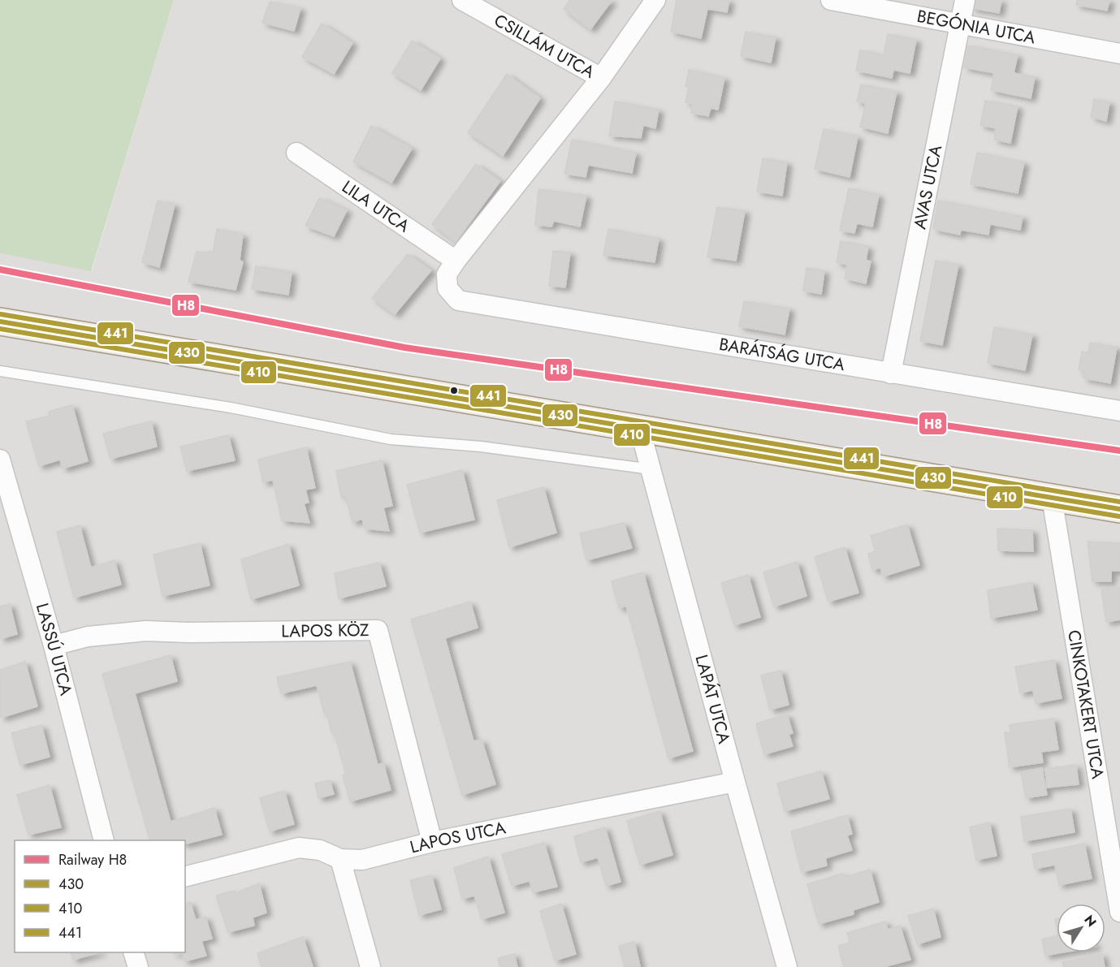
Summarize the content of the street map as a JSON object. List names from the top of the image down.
{
  "streets": {
    "street": [
      "BEGÓNIA UTCA",
      "CSILLÁM UTCA",
      "AVAS UTCA",
      "LILA UTCA",
      "BARÁTSÁG UTCA",
      "LAPOS KÖZ",
      "LASSÚ UTCA",
      "LAPÁT UTCA",
      "CINKOTAKERT UTCA",
      "LAPOS UTCA"
    ]
  },
  "crossings": [
    ["BEGÓNIA UTCA", "AVAS UTCA"],
    ["AVAS UTCA", "BARÁTSÁG UTCA"],
    ["LILA UTCA", "BARÁTSÁG UTCA"],
    ["LAPOS KÖZ", "LASSÚ UTCA"],
    ["LAPOS KÖZ", "LAPOS UTCA"],
    ["LAPÁT UTCA", "LAPOS UTCA"]
  ],
  "lines": [
    "rail line H8",
    "transit line 441",
    "transit line 430",
    "transit line 410"
  ],
  "legend": [
    "Railway H8",
    "430",
    "410",
    "441"
  ],
  "north": "top right"
}
